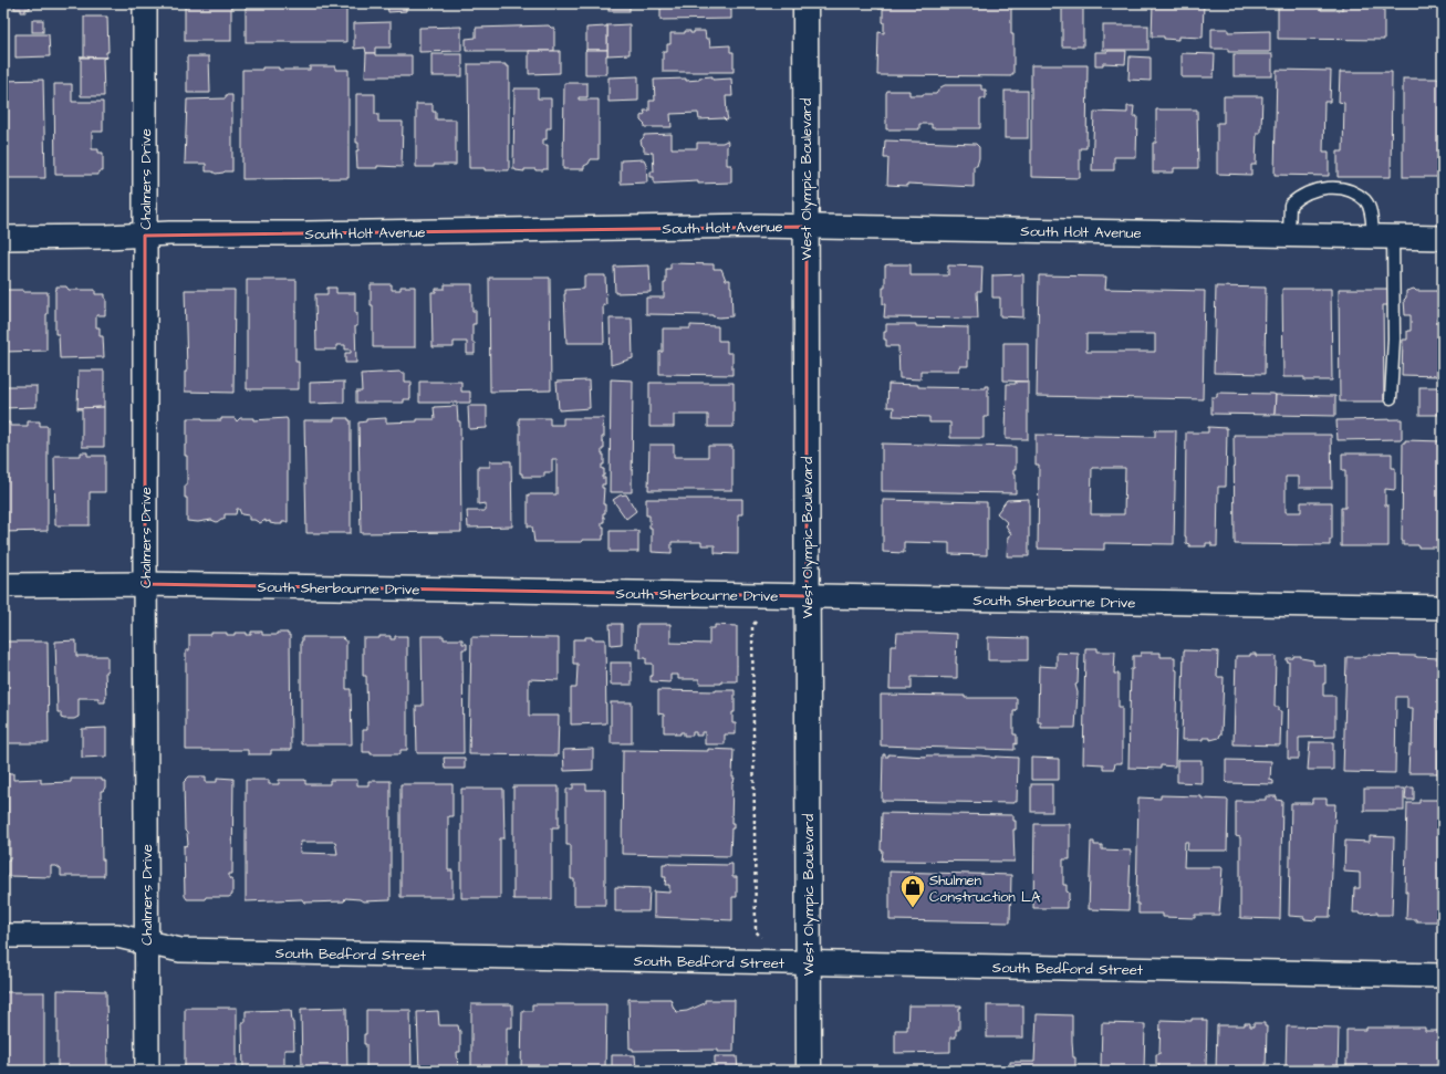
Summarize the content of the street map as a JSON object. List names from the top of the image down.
{
  "streets": {
    "main road": ["West Olympic Boulevard"],
    "street": [
      "Chalmers Drive",
      "South Holt Avenue",
      "South Sherbourne Drive",
      "South Bedford Street"
    ]
  },
  "crossings": [
    ["Chalmers Drive", "South Holt Avenue"],
    ["Chalmers Drive", "South Sherbourne Drive"],
    ["Chalmers Drive", "South Bedford Street"],
    ["West Olympic Boulevard", "South Holt Avenue"],
    ["West Olympic Boulevard", "South Sherbourne Drive"],
    ["West Olympic Boulevard", "South Bedford Street"]
  ],
  "places": {
    "shop": ["Shulmen Construction LA"]
  }
}
